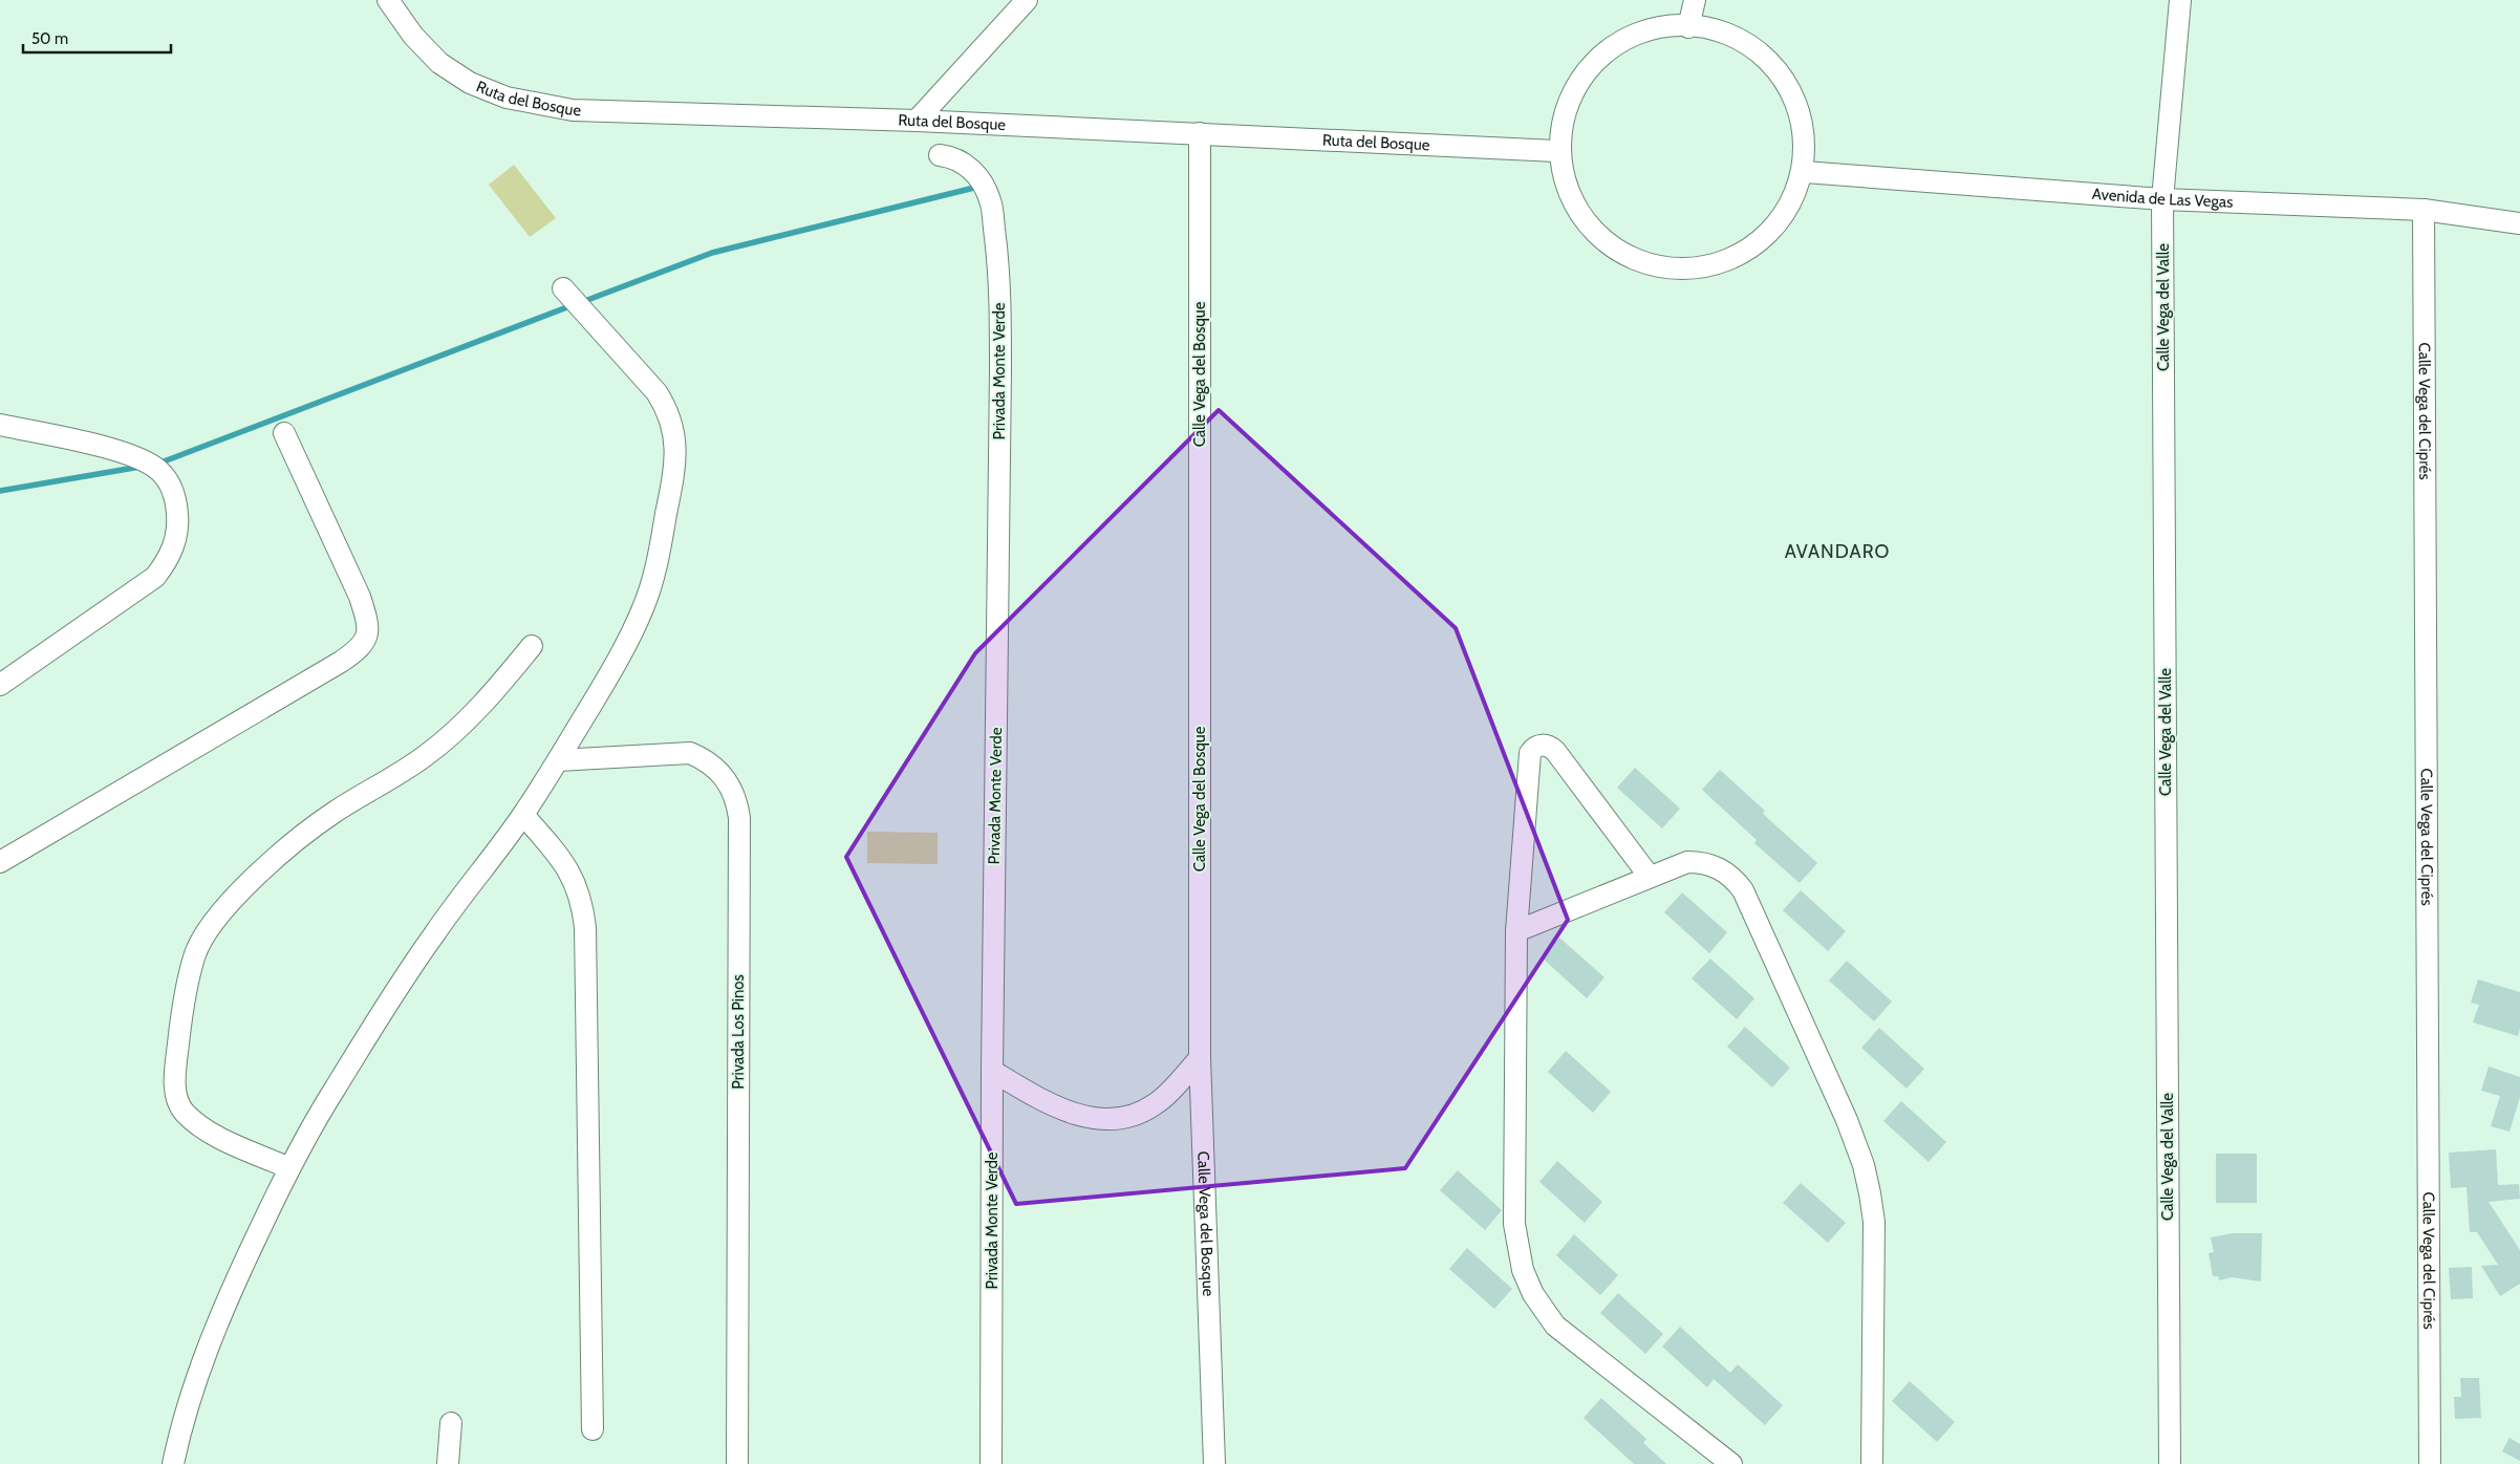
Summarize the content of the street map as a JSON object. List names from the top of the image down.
{
  "streets": {
    "street": [
      "Ruta del Bosque",
      "Avenida de Las Vegas",
      "Calle Vega del Valle",
      "Privada Monte Verde",
      "Calle Vega del Bosque",
      "Calle Vega del Ciprés",
      "Privada Los Pinos"
    ]
  },
  "crossings": [
    ["Ruta del Bosque", "Calle Vega del Bosque"],
    ["Avenida de Las Vegas", "Calle Vega del Valle"],
    ["Avenida de Las Vegas", "Calle Vega del Ciprés"]
  ],
  "districts": ["AVANDARO"],
  "scale_bar": "50 m"
}
